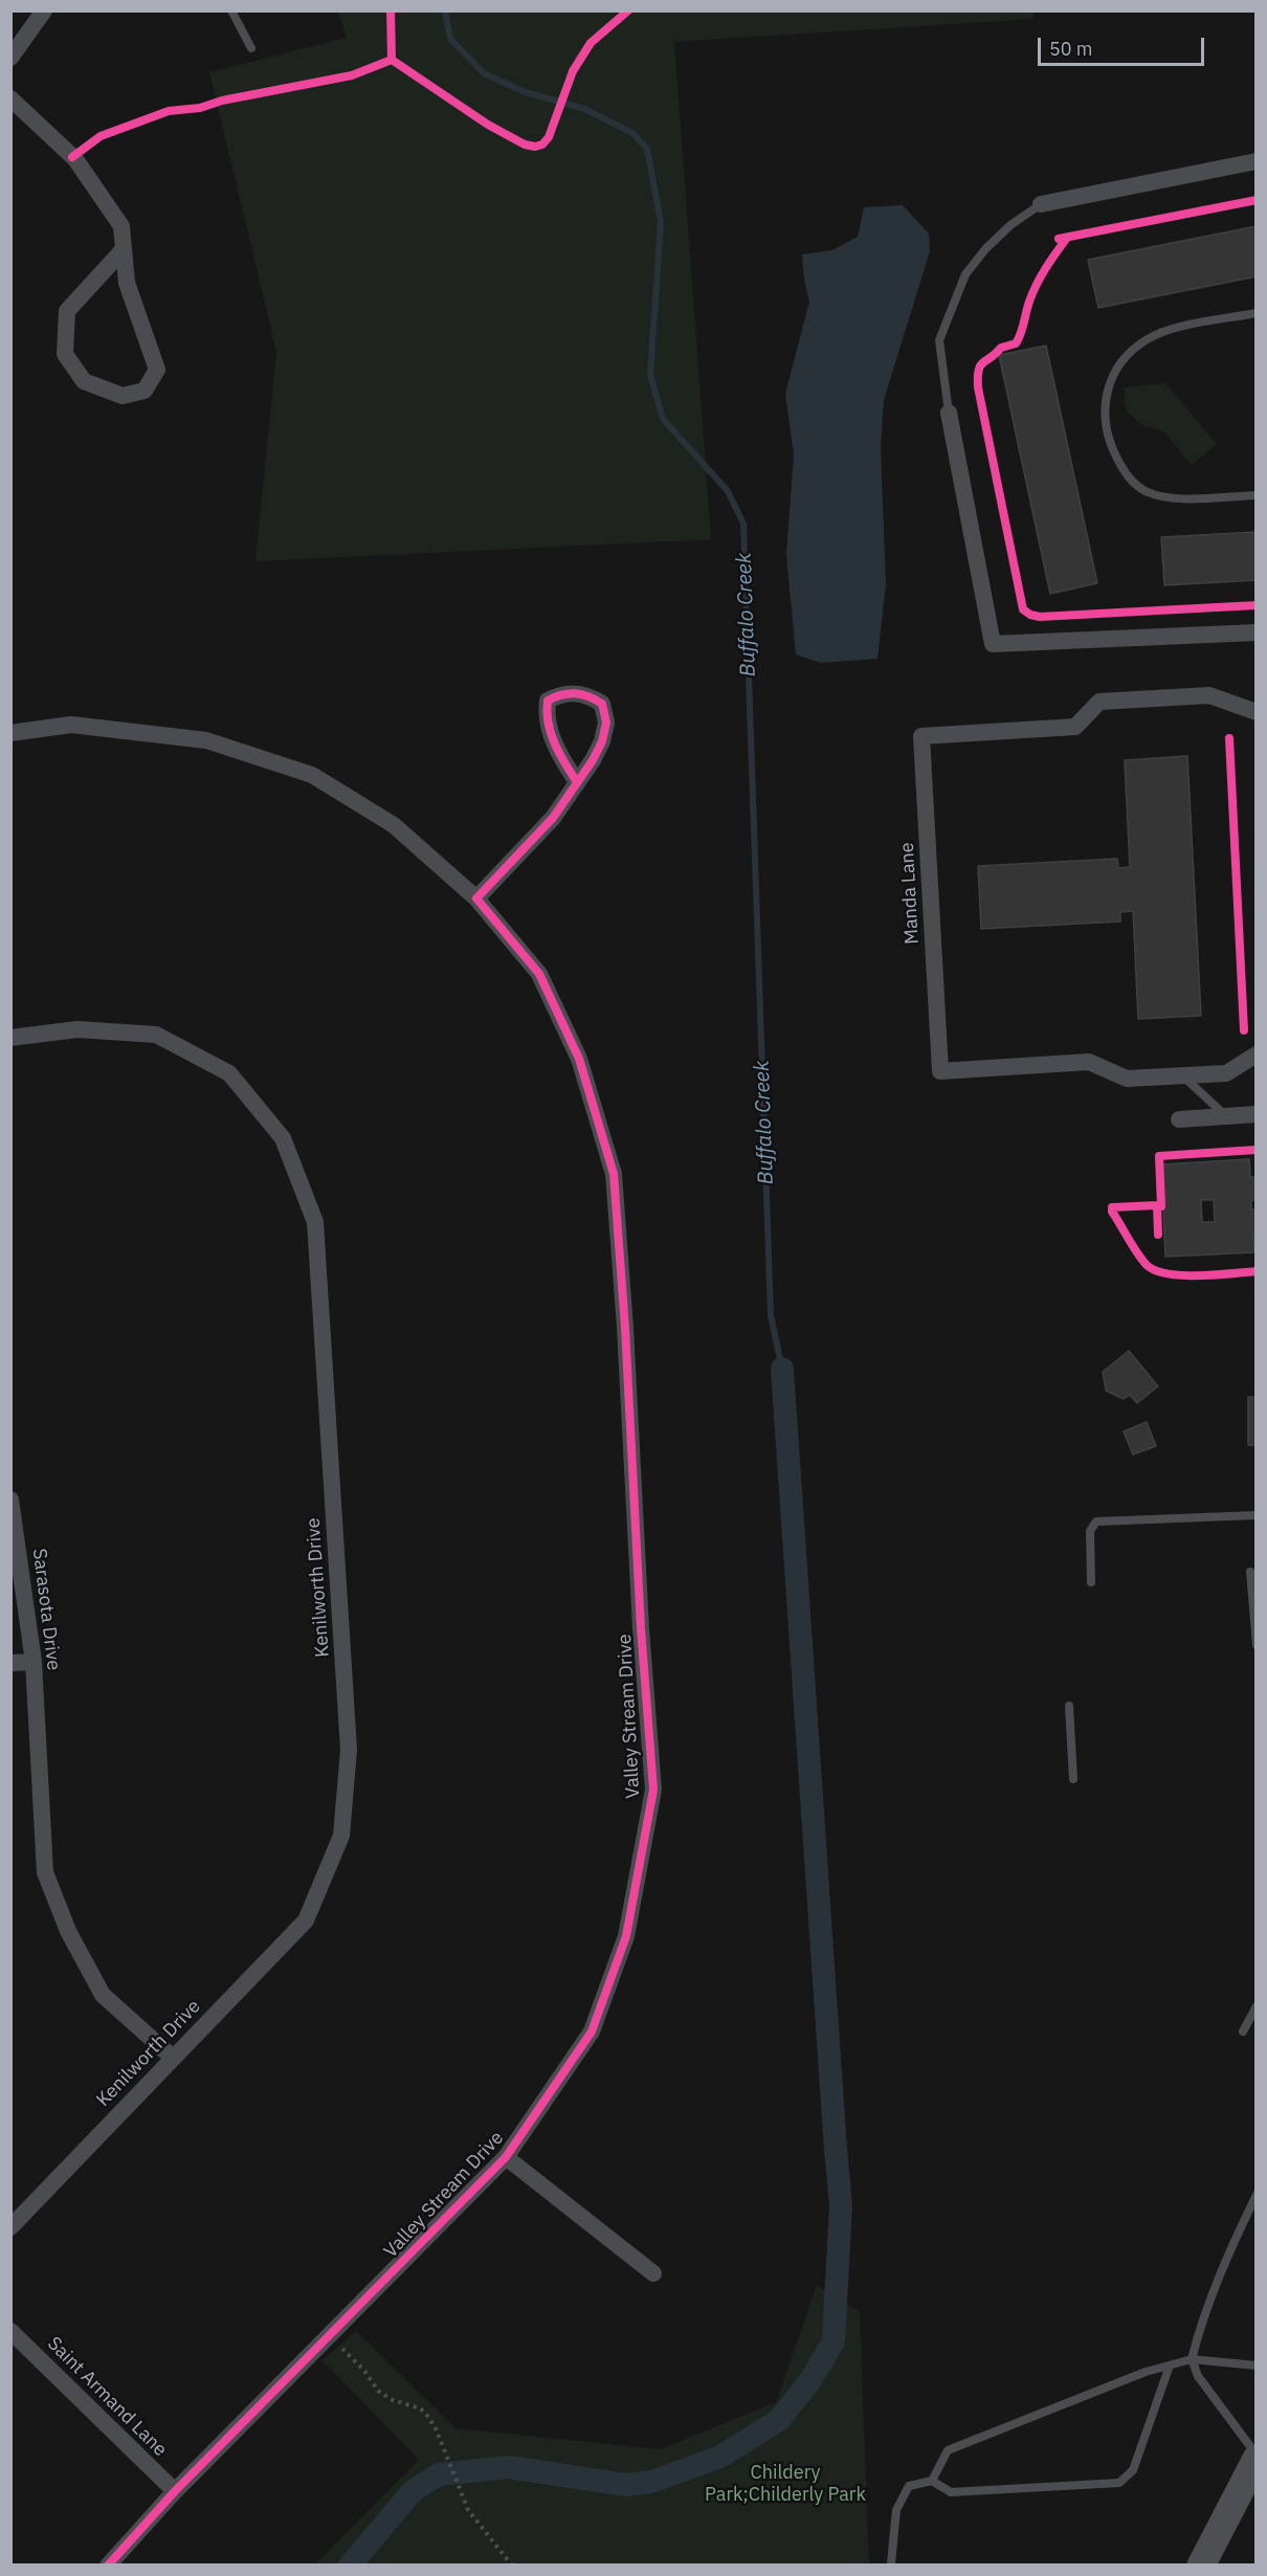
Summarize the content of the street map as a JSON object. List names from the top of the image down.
{
  "streets": {
    "street": [
      "Manda Lane",
      "Kenilworth Drive",
      "Sarasota Drive",
      "Valley Stream Drive",
      "Saint Armand Lane"
    ]
  },
  "crossings": [
    ["Kenilworth Drive", "Sarasota Drive"],
    ["Valley Stream Drive", "Saint Armand Lane"]
  ],
  "water": ["Buffalo Creek"],
  "parks": ["Childery Park;Childerly Park"],
  "scale_bar": "50 m"
}
